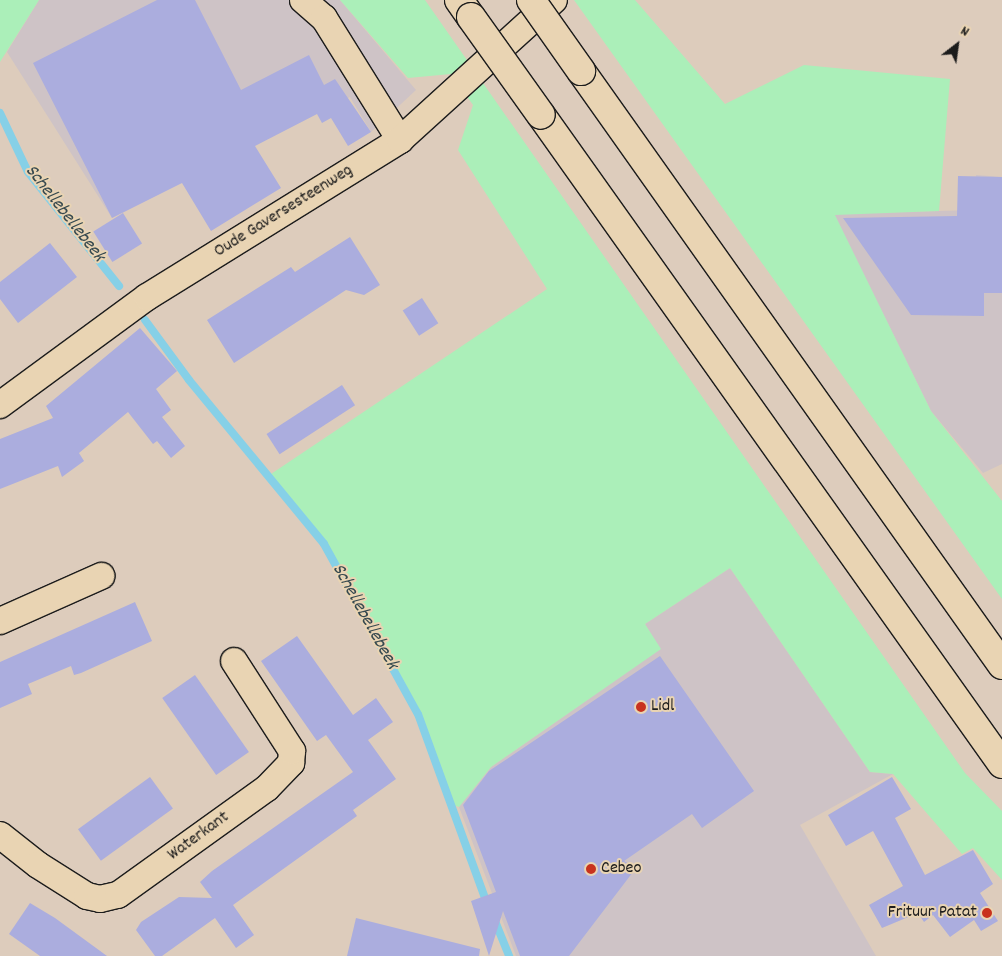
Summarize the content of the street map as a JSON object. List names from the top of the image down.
{
  "streets": {
    "street": ["Oude Gaversesteenweg", "Waterkant"]
  },
  "water": ["Schellebellebeek"],
  "places": ["Lidl", "Cebeo", "Frituur Patat"],
  "north": "top right"
}
